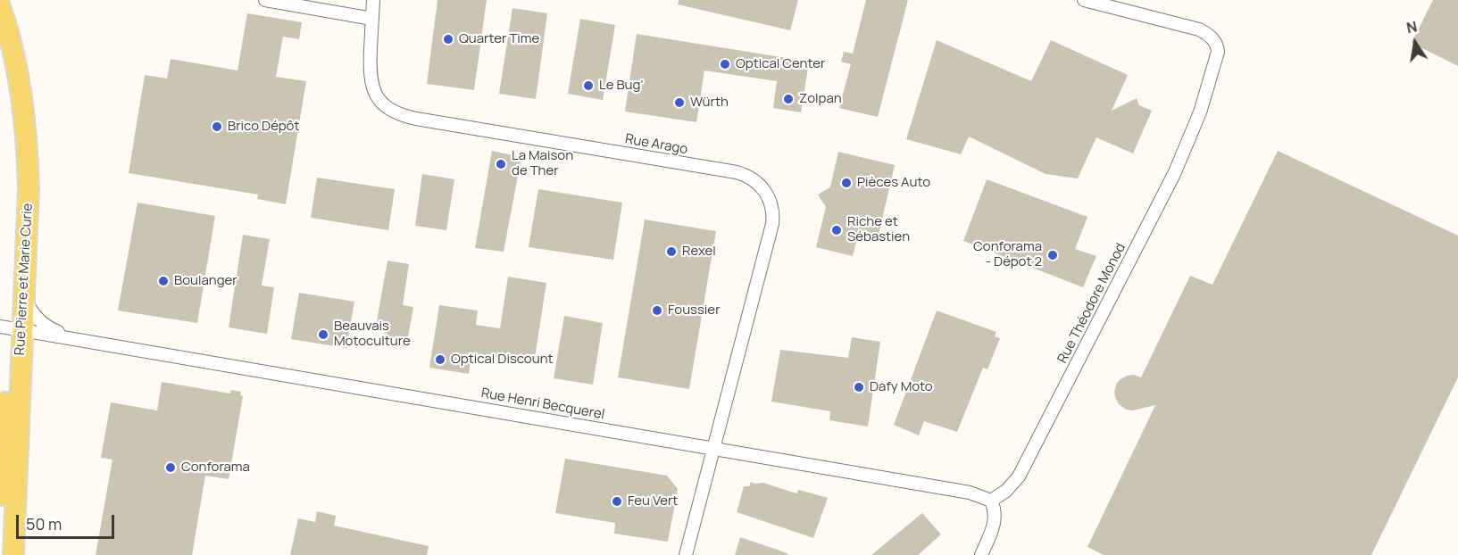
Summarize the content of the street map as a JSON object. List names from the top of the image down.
{
  "streets": {
    "main road": ["Rue Pierre et Marie Curie"],
    "street": ["Rue Arago", "Rue Théodore Monod", "Rue Henri Becquerel"]
  },
  "crossings": [
    ["Rue Arago", "Rue Henri Becquerel"],
    ["Rue Pierre et Marie Curie", "Rue Henri Becquerel"],
    ["Rue Théodore Monod", "Rue Henri Becquerel"]
  ],
  "places": [
    "Quarter Time",
    "Optical Center",
    "Le Bug'",
    "Zolpan",
    "Würth",
    "Brico Dépôt",
    "La Maison de Ther",
    "Pièces Auto",
    "Riche et Sébastien",
    "Rexel",
    "Conforama - Dépot 2",
    "Boulanger",
    "Foussier",
    "Beauvais Motoculture",
    "Optical Discount",
    "Dafy Moto",
    "Conforama",
    "Feu Vert"
  ],
  "scale_bar": "50 m",
  "north": "top"
}
